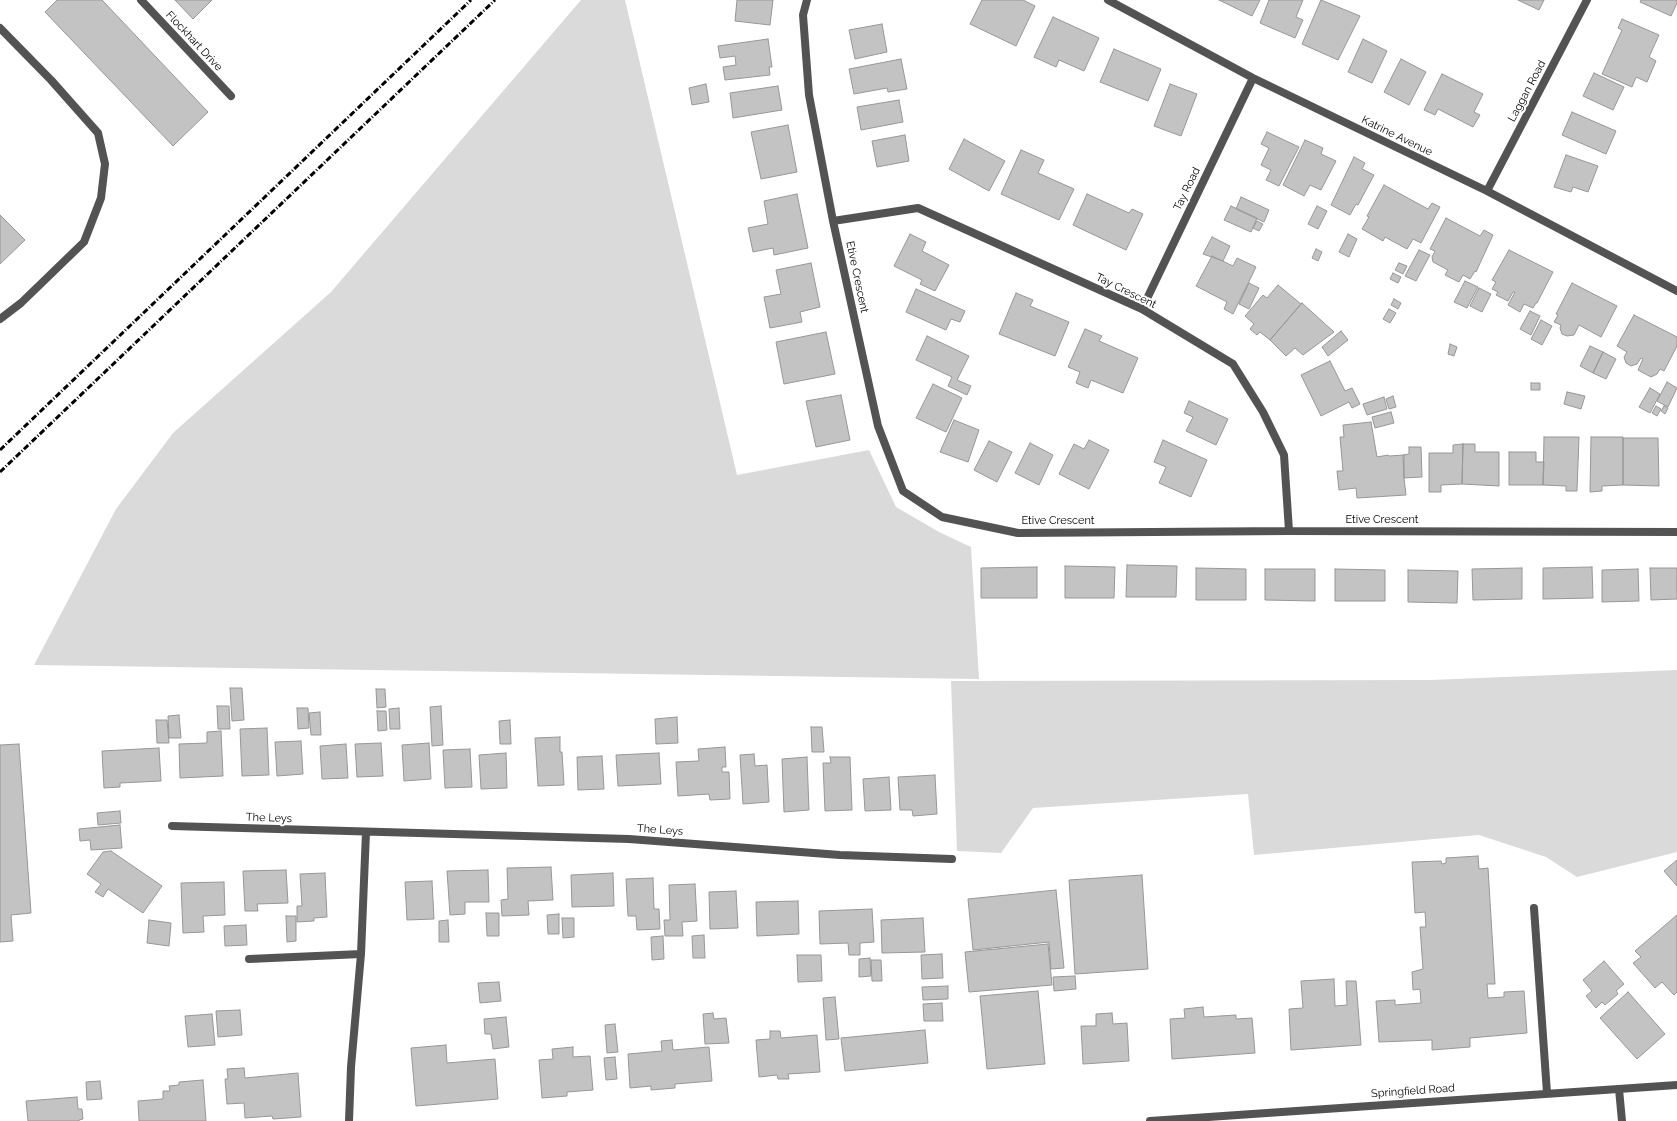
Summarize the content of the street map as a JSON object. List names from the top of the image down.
{
  "streets": {
    "street": [
      "Flockhart Drive",
      "Laggan Road",
      "Katrine Avenue",
      "Tay Road",
      "Etive Crescent",
      "Tay Crescent",
      "The Leys",
      "Springfield Road"
    ]
  },
  "crossings": [
    ["Laggan Road", "Katrine Avenue"],
    ["Katrine Avenue", "Tay Road"],
    ["Tay Road", "Tay Crescent"],
    ["Etive Crescent", "Tay Crescent"]
  ]
}
